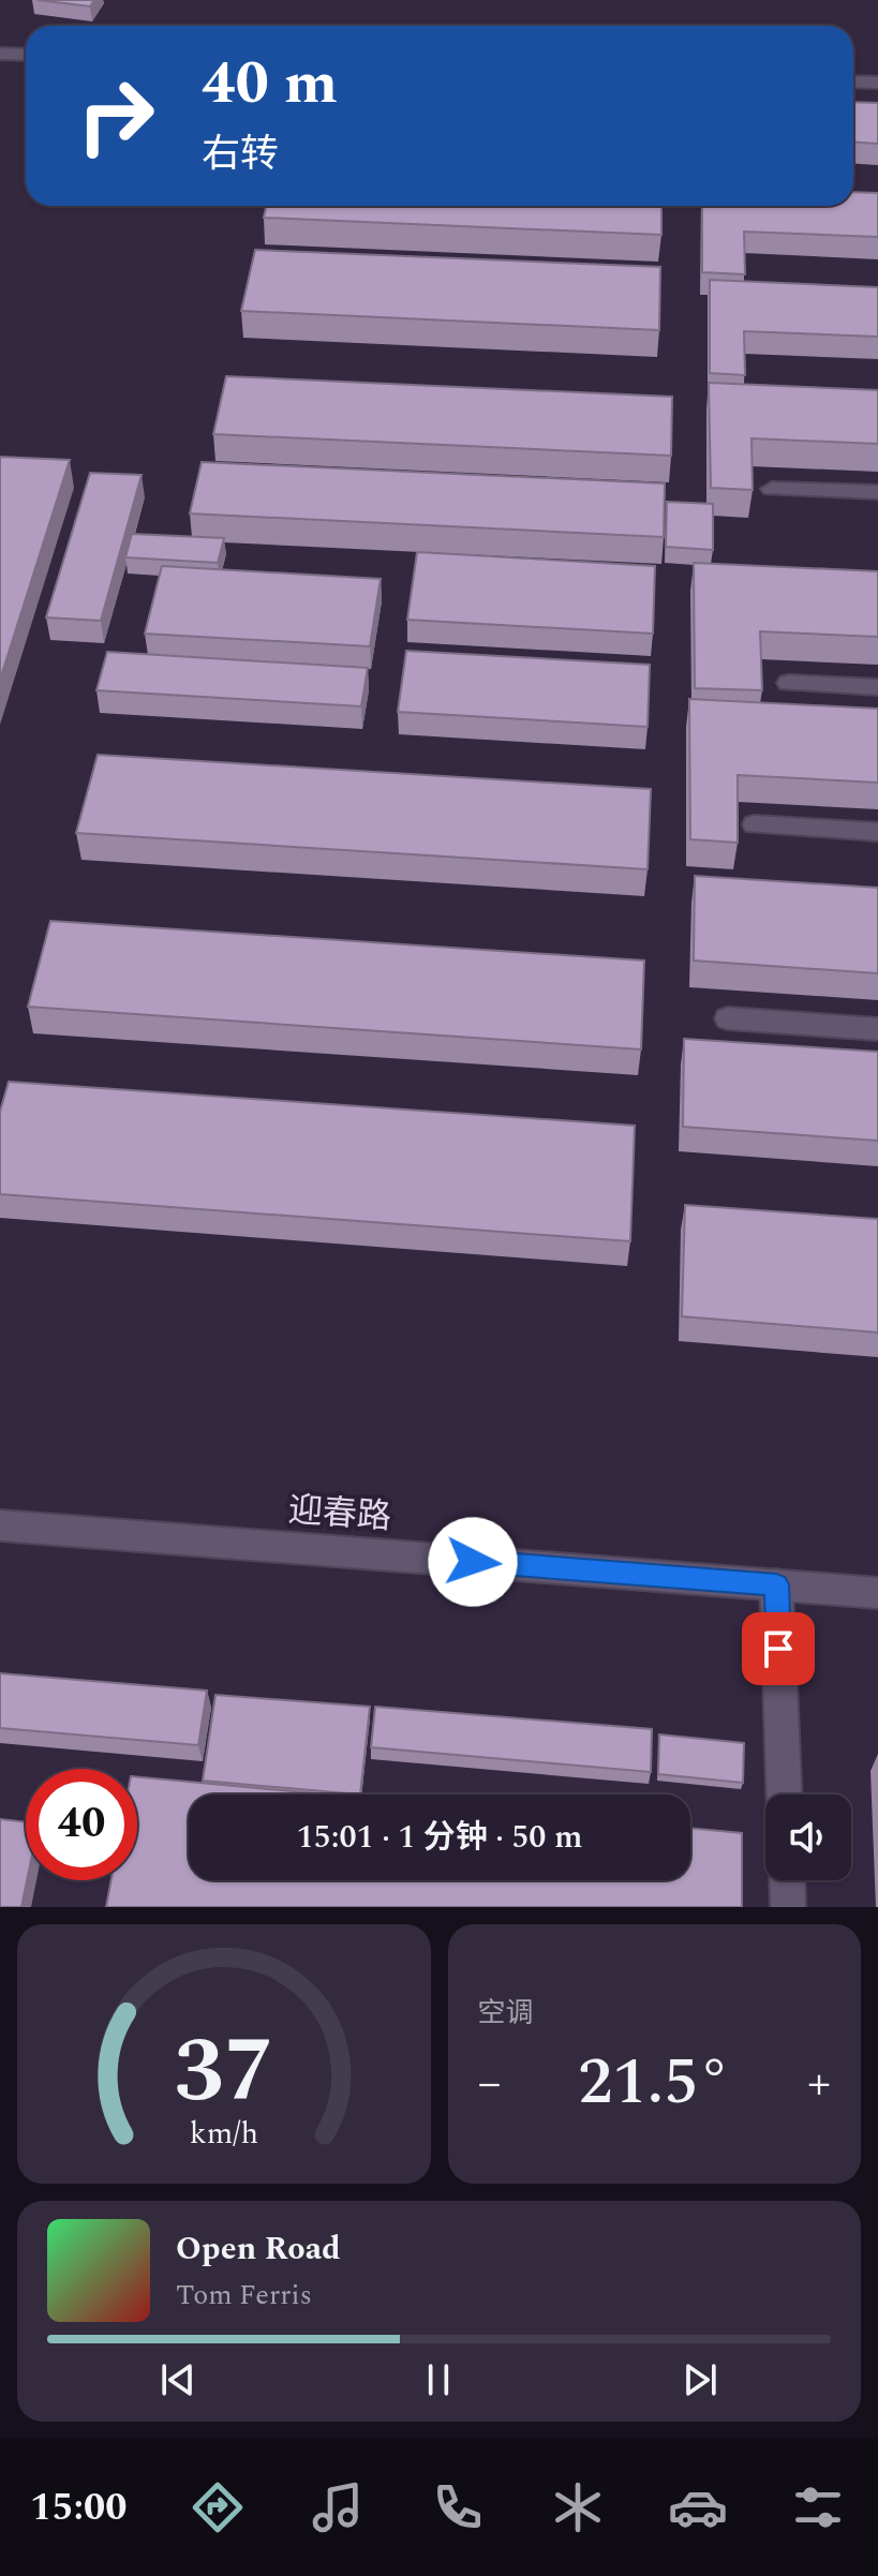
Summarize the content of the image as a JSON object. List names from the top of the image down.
{
  "streets": {
    "street": ["迎春路"]
  },
  "page": {
    "turn": ["40 m", "右转"],
    "limit": "40",
    "trip": "15:01 · 1 分钟 · 50 m",
    "tile": "空调",
    "heat": ["−", "21.5°", "+"],
    "song": ["Open Road", "Tom Ferris"],
    "tabs": "15:00",
    "gauge": ["37", "km/h"]
  }
}
